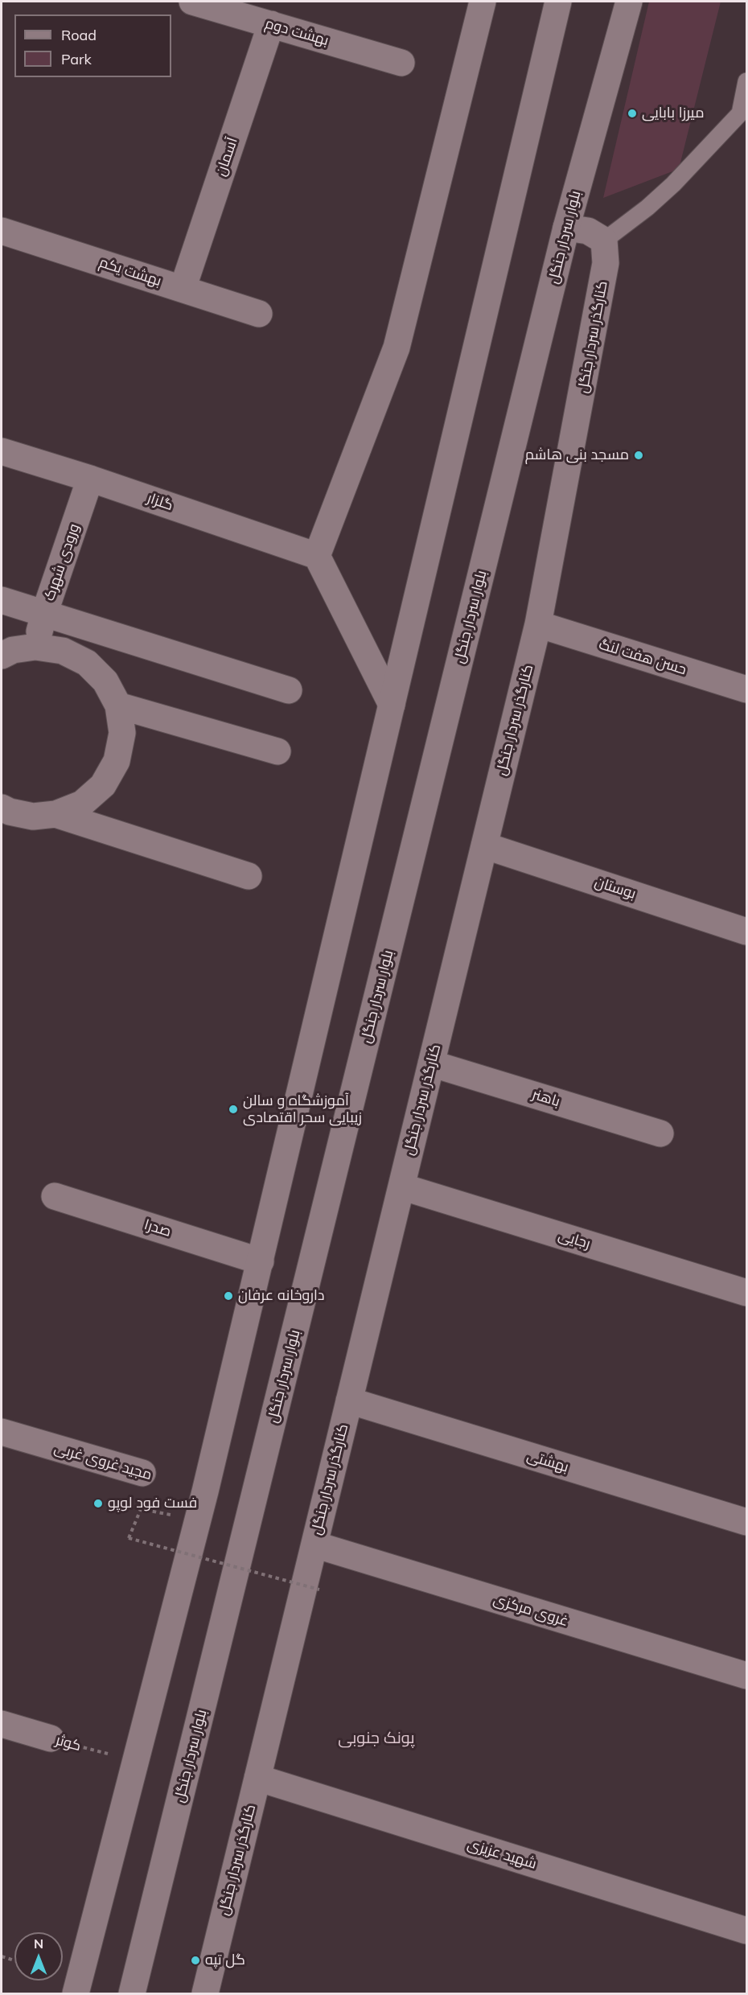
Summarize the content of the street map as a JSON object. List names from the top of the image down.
{
  "streets": {
    "street": [
      "بهشت دوم",
      "آسمان",
      "بلوار سردار جنگل",
      "بهشت یکم",
      "کنارگذر سردار جنگل",
      "گلزار",
      "ورودی شهرک",
      "حسن هفت لنگ",
      "بوستان",
      "باهنر",
      "صدرا",
      "رجایی",
      "مجید غروی غربی",
      "بهشتی",
      "غروی مرکزی",
      "کوثر",
      "شهید عزیزی"
    ]
  },
  "crossings": [
    ["بهشت دوم", "آسمان"],
    ["آسمان", "بهشت یکم"],
    ["کنارگذر سردار جنگل", "حسن هفت لنگ"],
    ["کنارگذر سردار جنگل", "بوستان"],
    ["کنارگذر سردار جنگل", "باهنر"],
    ["کنارگذر سردار جنگل", "رجایی"],
    ["کنارگذر سردار جنگل", "بهشتی"],
    ["کنارگذر سردار جنگل", "غروی مرکزی"],
    ["کنارگذر سردار جنگل", "شهید عزیزی"],
    ["گلزار", "ورودی شهرک"]
  ],
  "districts": ["پونک جنوبی"],
  "places": [
    "میرزا بابایی",
    "مسجد بنی هاشم",
    "آموزشگاه و سالن زیبایی سحر اقتصادی",
    "داروخانه عرفان",
    "فست فود لوپو",
    "گل تپه"
  ],
  "legend": ["Road", "Park"],
  "north": "top"
}
